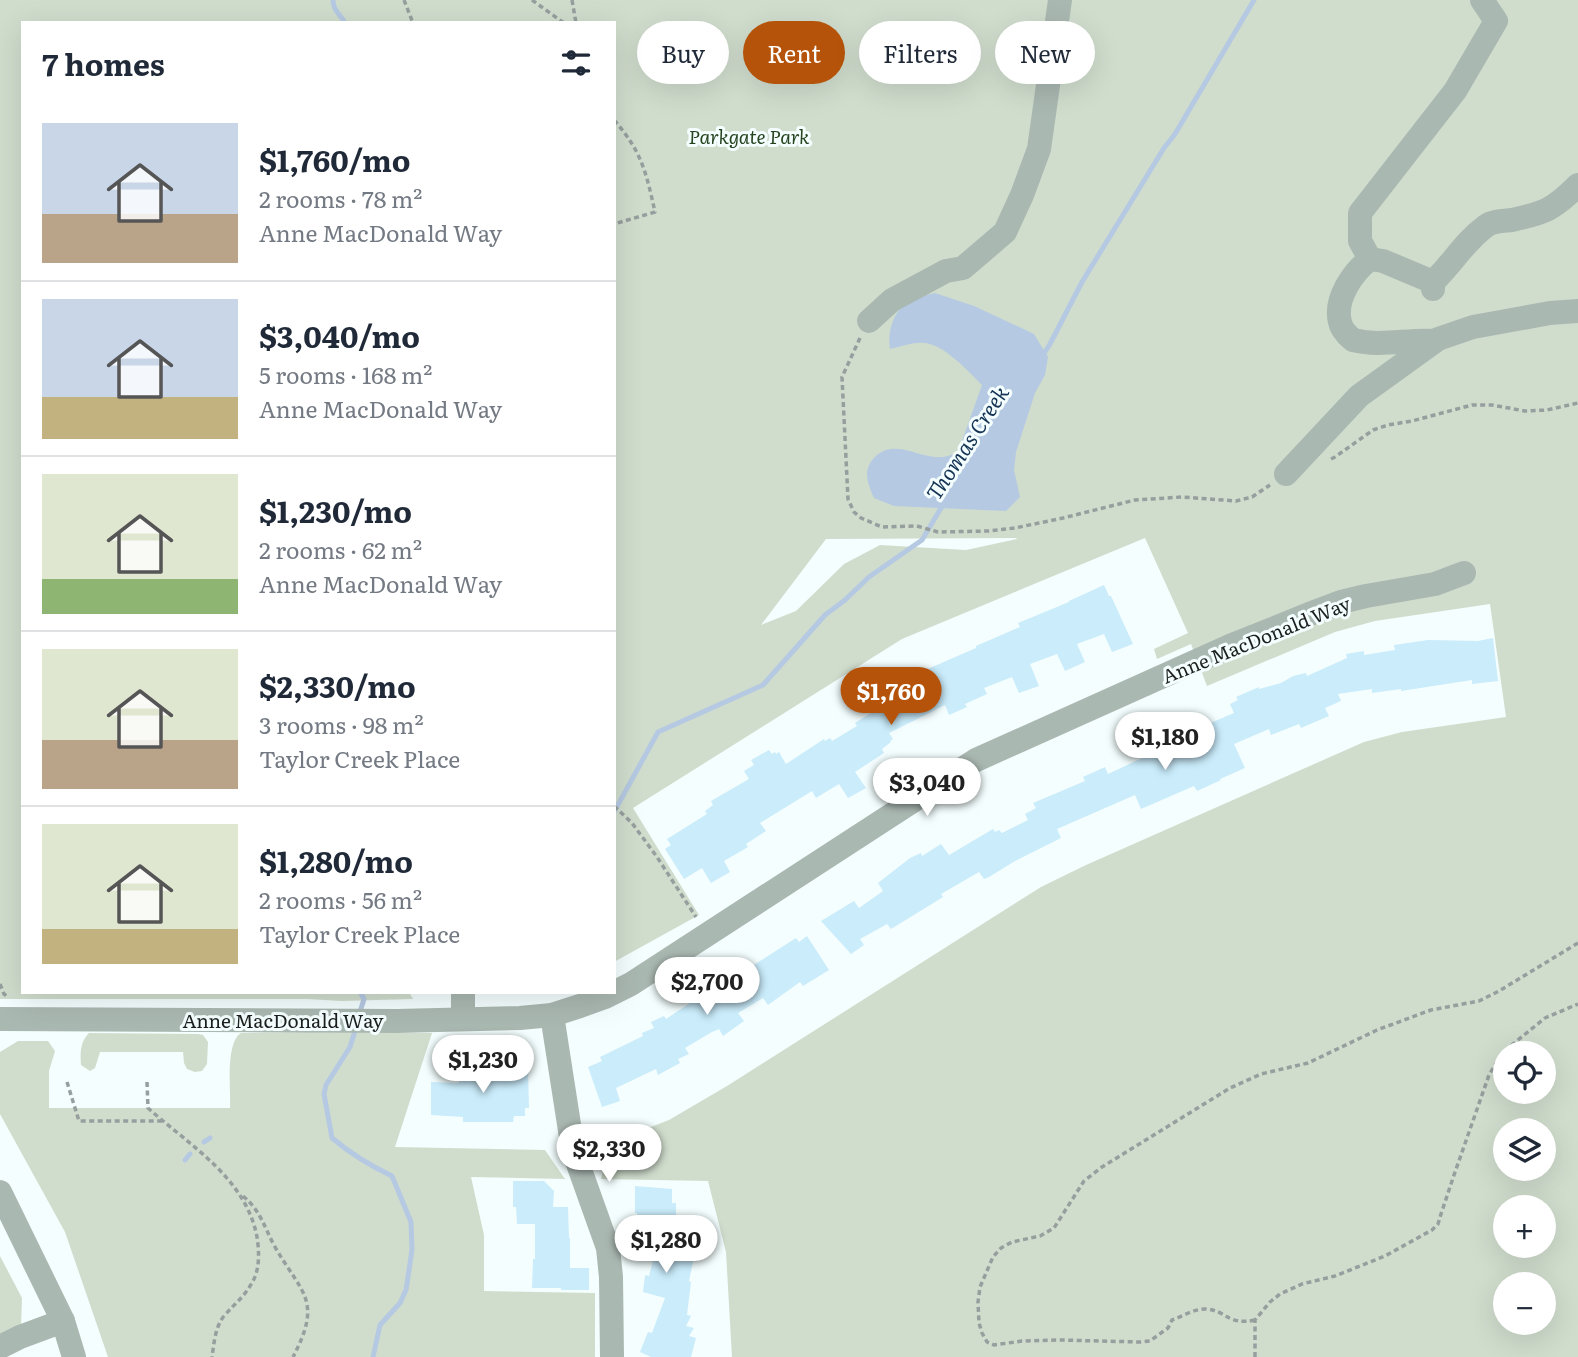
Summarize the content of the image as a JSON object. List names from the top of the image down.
{
  "streets": {
    "street": ["Anne MacDonald Way"]
  },
  "water": ["Thomas Creek"],
  "parks": ["Parkgate Park"],
  "page": {
    "chip": [
      "Buy",
      "Rent",
      "Filters",
      "New"
    ],
    "heading": "7 homes",
    "list": [
      {
        "name": "$1,760/mo",
        "note": "2 rooms · 78 m² · Anne MacDonald Way"
      },
      {
        "name": "$3,040/mo",
        "note": "5 rooms · 168 m² · Anne MacDonald Way"
      },
      {
        "name": "$1,230/mo",
        "note": "2 rooms · 62 m² · Anne MacDonald Way"
      },
      {
        "name": "$2,330/mo",
        "note": "3 rooms · 98 m² · Taylor Creek Place"
      },
      {
        "name": "$1,280/mo",
        "note": "2 rooms · 56 m² · Taylor Creek Place"
      }
    ],
    "price": [
      "$1,760",
      "$1,180",
      "$3,040",
      "$2,700",
      "$1,230",
      "$2,330",
      "$1,280"
    ],
    "map_buttons": ["+", "−"]
  }
}
